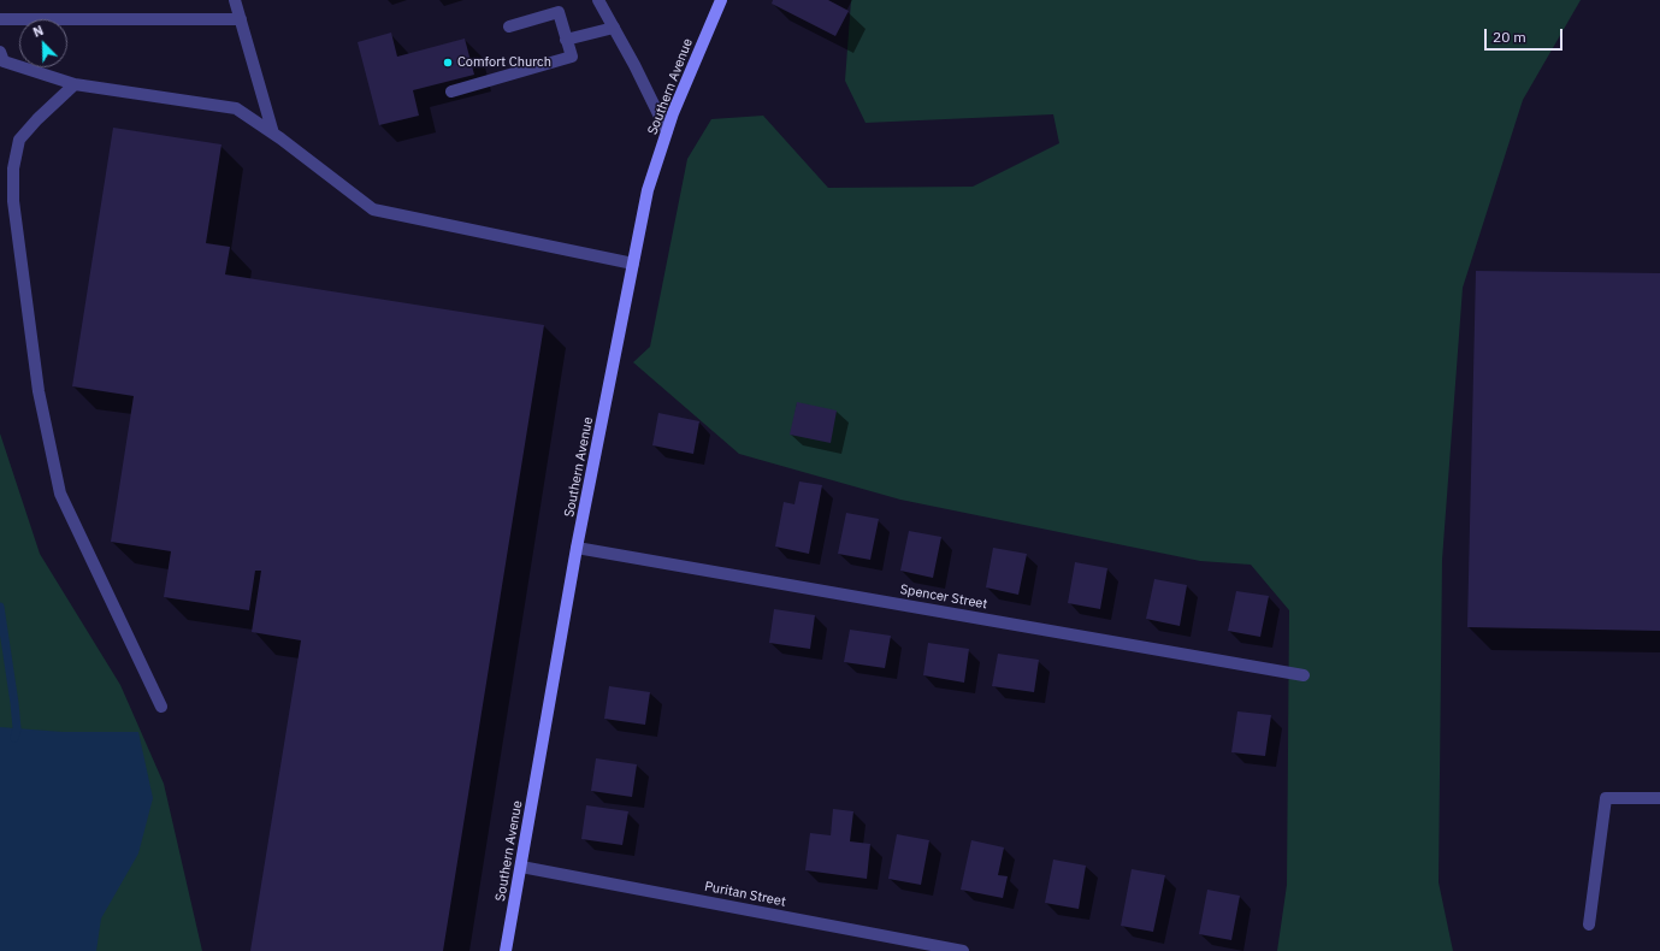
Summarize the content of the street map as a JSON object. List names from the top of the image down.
{
  "streets": {
    "main road": ["Southern Avenue"],
    "street": ["Spencer Street", "Puritan Street"]
  },
  "crossings": [
    ["Southern Avenue", "Spencer Street"],
    ["Southern Avenue", "Puritan Street"]
  ],
  "places": ["Comfort Church"],
  "scale_bar": "20 m",
  "north": "top left"
}
